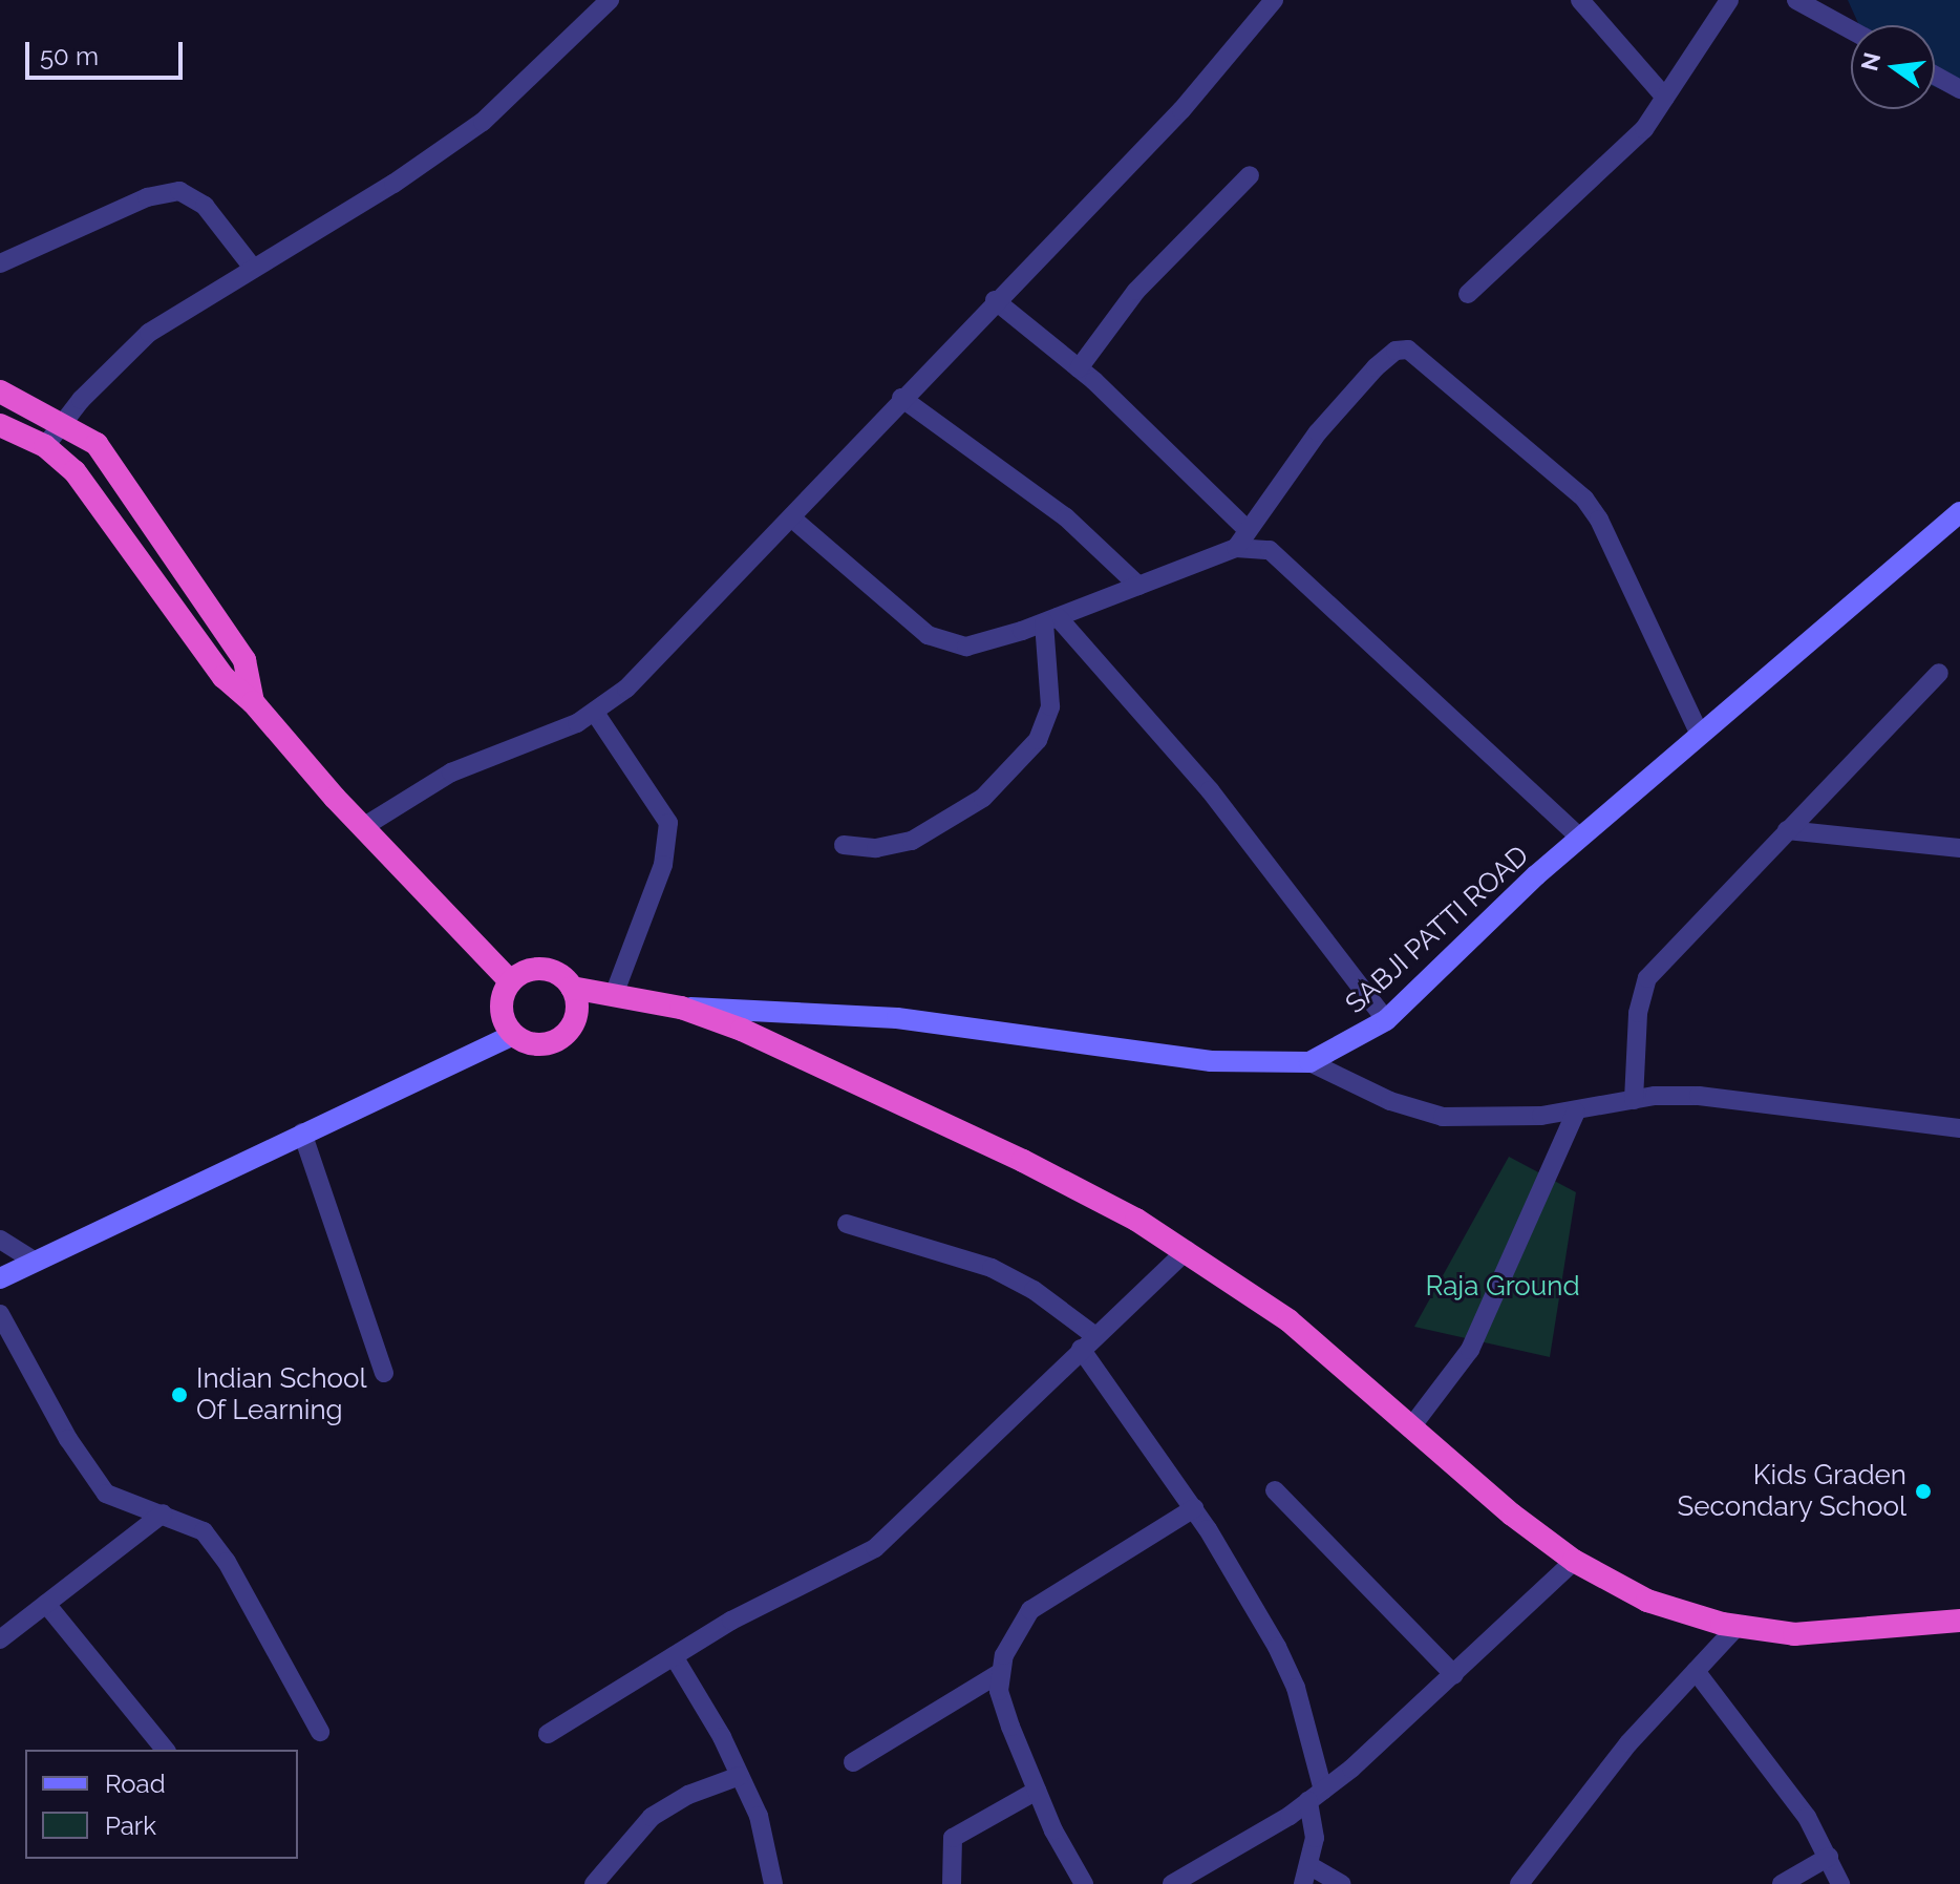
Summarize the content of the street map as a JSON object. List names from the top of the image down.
{
  "streets": {
    "main road": ["SABJI PATTI ROAD"]
  },
  "parks": ["Raja Ground"],
  "places": ["Indian School Of Learning", "Kids Graden Secondary School"],
  "legend": ["Road", "Park"],
  "scale_bar": "50 m",
  "north": "left"
}
